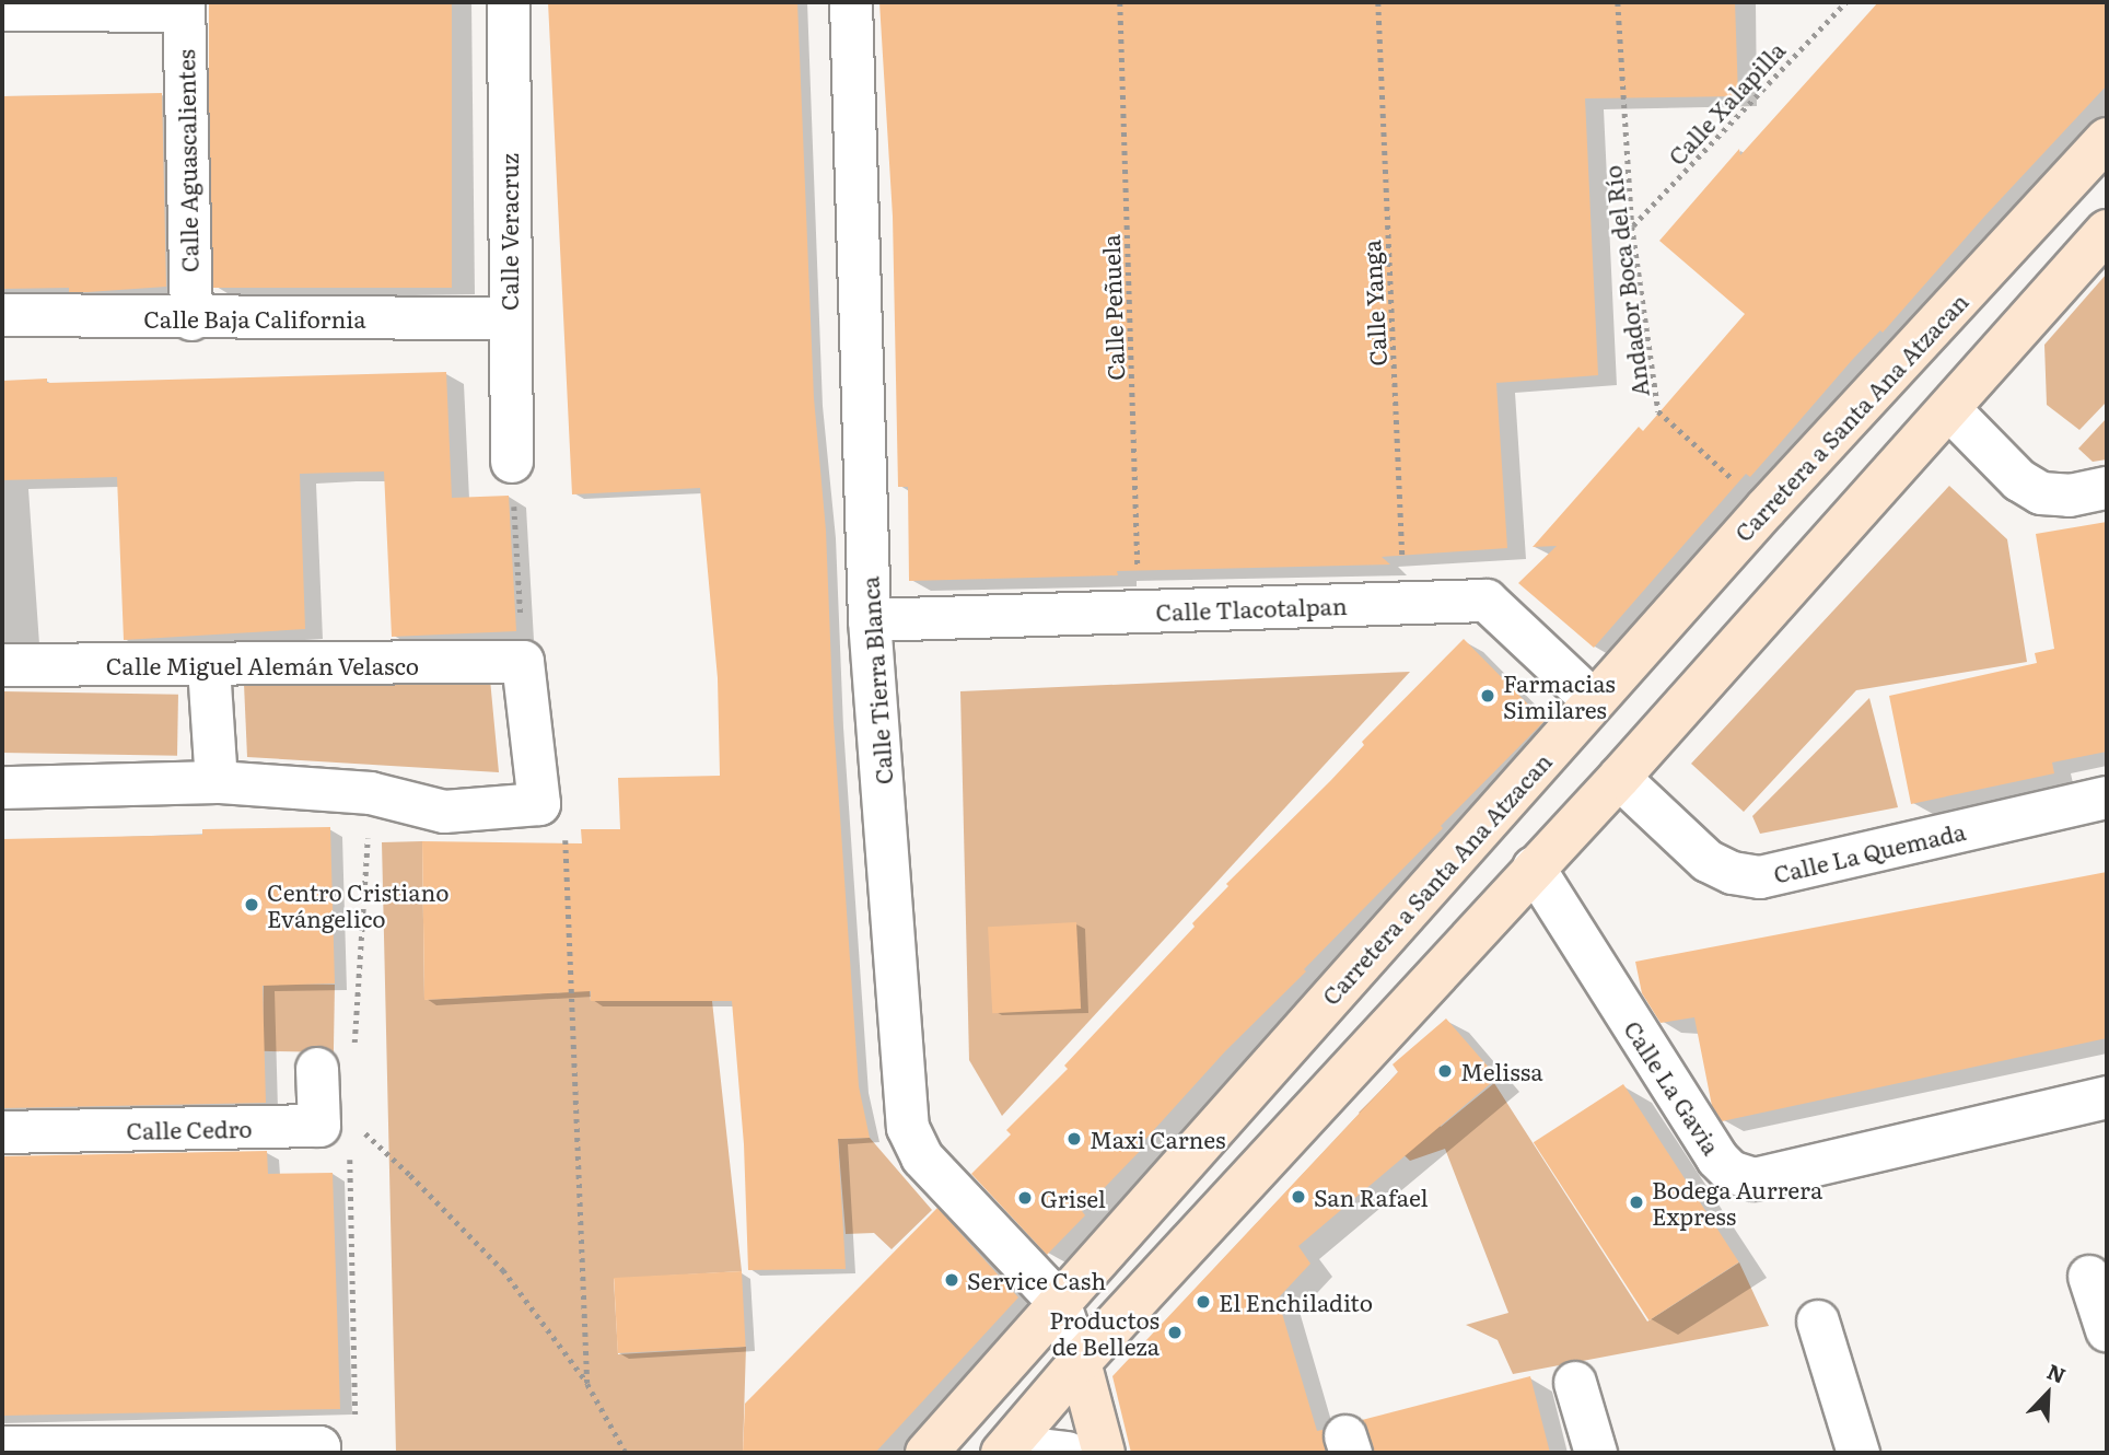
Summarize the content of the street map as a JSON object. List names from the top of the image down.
{
  "streets": {
    "street": [
      "Calle Aguascalientes",
      "Calle Veracruz",
      "Calle Baja California",
      "Carretera a Santa Ana Atzacan",
      "Calle Tlacotalpan",
      "Calle Miguel Alemán Velasco",
      "Calle Tierra Blanca",
      "Calle La Quemada",
      "Calle La Gavia",
      "Calle Cedro"
    ],
    "path": [
      "Calle Xalapilla",
      "Andador Boca del Río",
      "Calle Yanga",
      "Calle Peñuela"
    ]
  },
  "crossings": [
    ["Calle Xalapilla", "Andador Boca del Río"],
    ["Calle Aguascalientes", "Calle Baja California"],
    ["Calle Veracruz", "Calle Baja California"],
    ["Andador Boca del Río", "Carretera a Santa Ana Atzacan"],
    ["Calle Yanga", "Calle Tlacotalpan"],
    ["Calle Peñuela", "Calle Tlacotalpan"],
    ["Carretera a Santa Ana Atzacan", "Calle Tlacotalpan"],
    ["Carretera a Santa Ana Atzacan", "Calle Tierra Blanca"],
    ["Calle Tlacotalpan", "Calle Tierra Blanca"]
  ],
  "places": [
    "Farmacias Similares",
    "Centro Cristiano Evángelico",
    "Melissa",
    "Maxi Carnes",
    "San Rafael",
    "Grisel",
    "Bodega Aurrera Express",
    "Service Cash",
    "El Enchiladito",
    "Productos de Belleza"
  ],
  "north": "top right"
}
